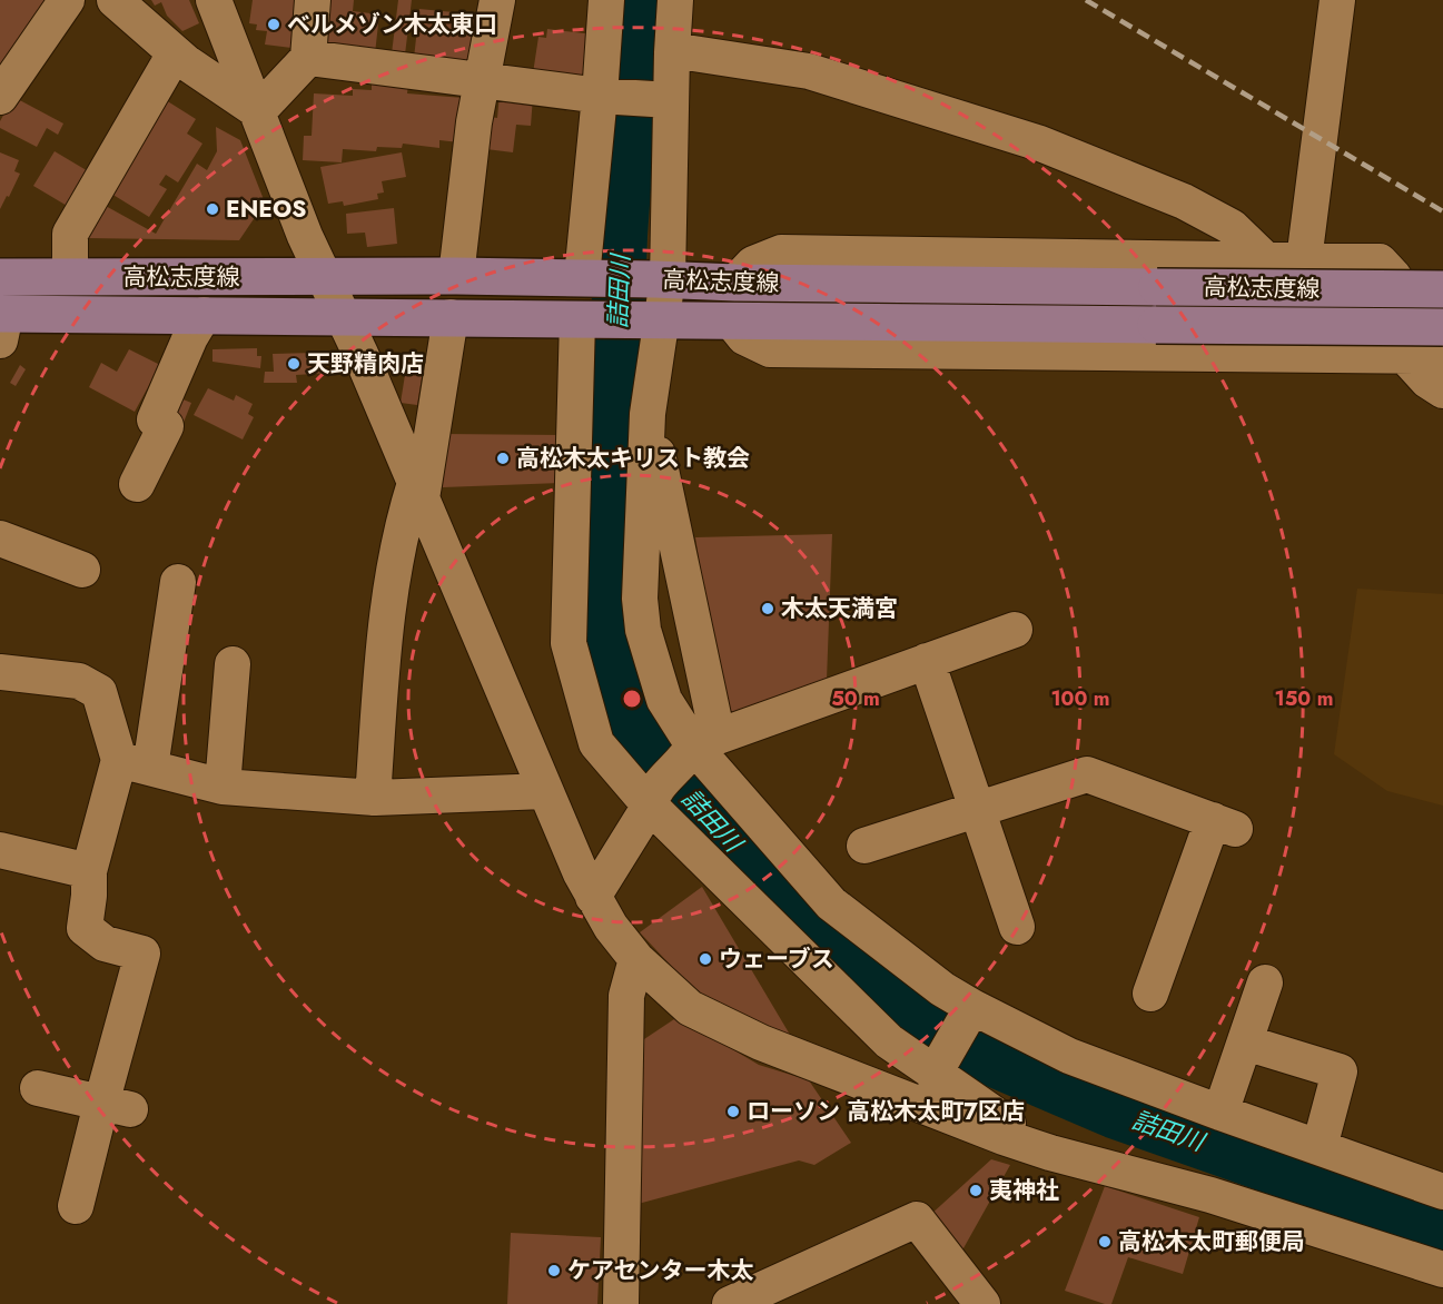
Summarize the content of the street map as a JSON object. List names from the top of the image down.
{
  "streets": {
    "main road": ["高松志度線"]
  },
  "water": ["詰田川"],
  "places": [
    "ベルメゾン木太東口",
    "ENEOS",
    "天野精肉店",
    "高松木太キリスト教会",
    "木太天満宮",
    "ウェーブス",
    "ローソン 高松木太町7区店",
    "夷神社",
    "高松木太町郵便局",
    "ケアセンター木太"
  ],
  "rings": ["50 m", "100 m", "150 m"]
}
